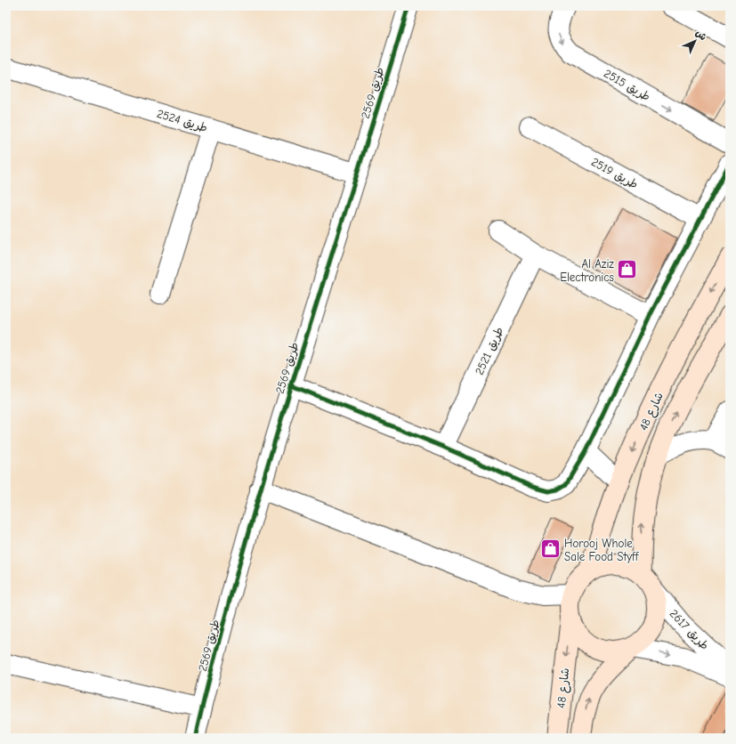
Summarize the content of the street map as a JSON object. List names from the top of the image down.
{
  "streets": {
    "street": [
      "طريق 2515",
      "طريق 2569",
      "طريق 2524",
      "طريق 2519",
      "طريق 2521",
      "شارع 48",
      "طريق 2617"
    ]
  },
  "crossings": [
    ["طريق 2569", "طريق 2524"],
    ["شارع 48", "طريق 2617"]
  ],
  "one_way": ["طريق 2515", "طريق 2617"],
  "places": {
    "shop": ["Al Aziz Electronics", "Horooj Whole Sale Food Styff"]
  },
  "north": "top right"
}
